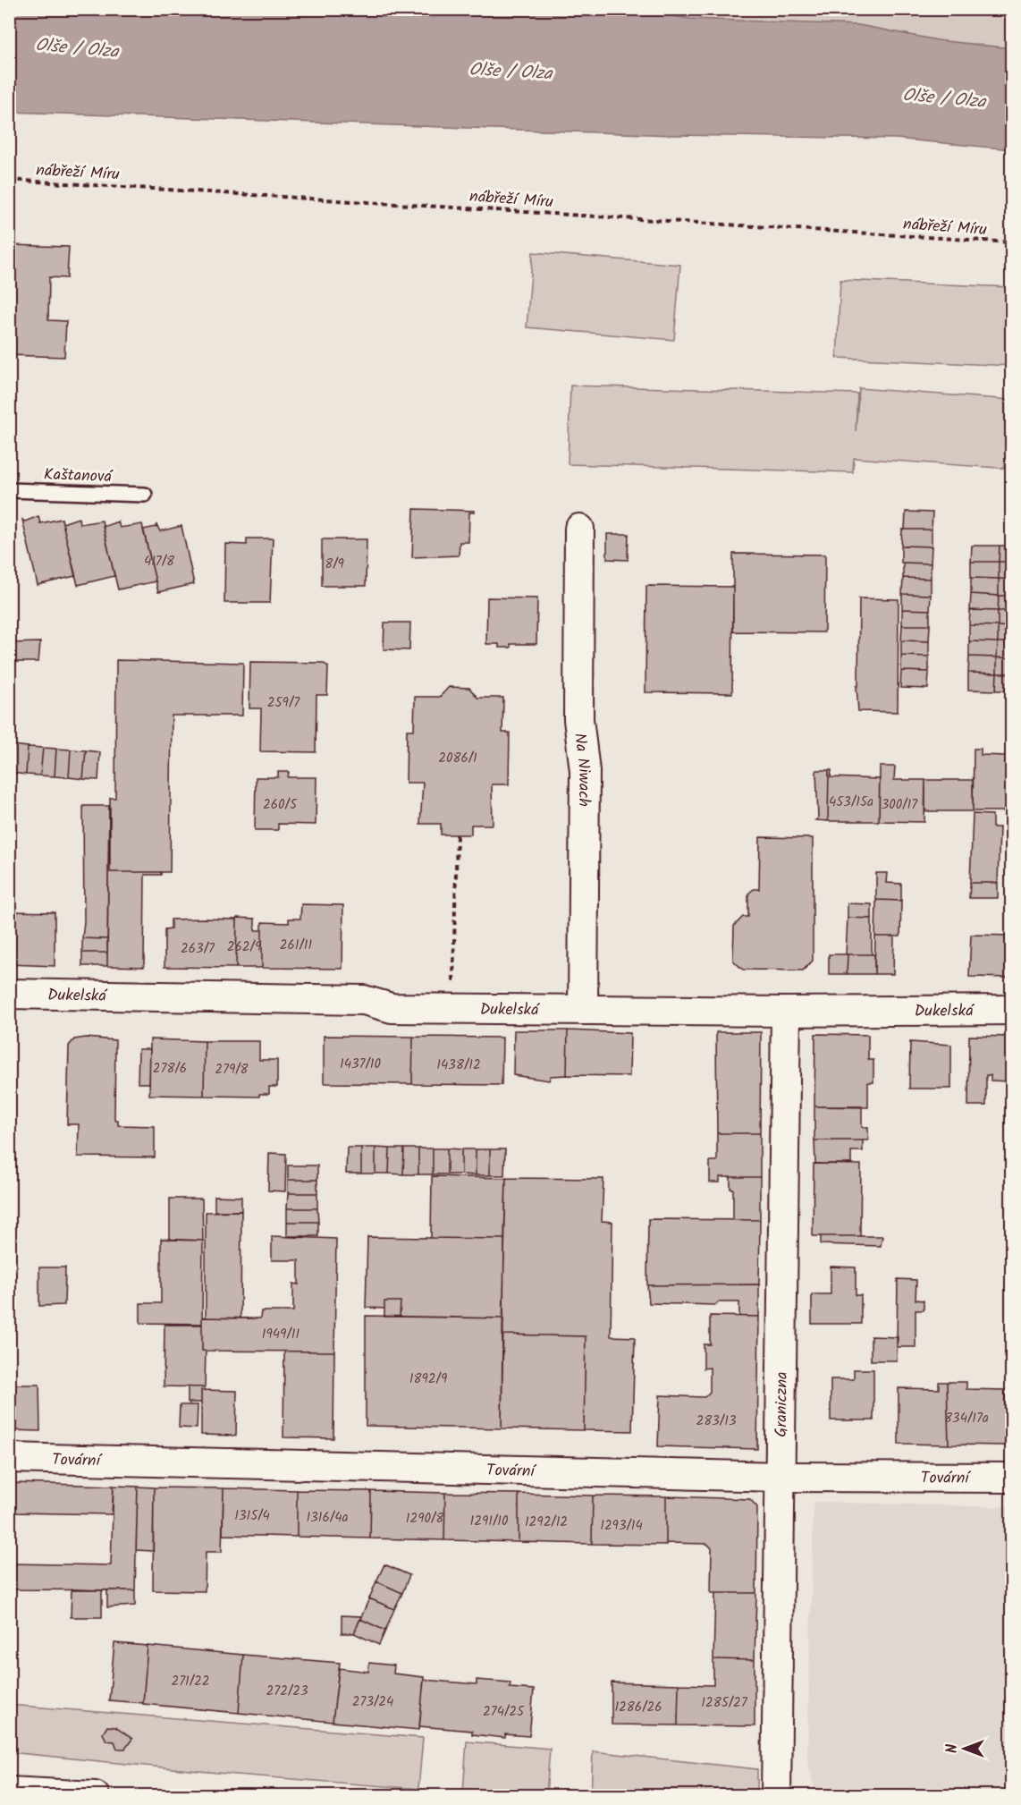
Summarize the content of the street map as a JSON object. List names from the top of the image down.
{
  "streets": {
    "street": [
      "Na Niwach",
      "Dukelská",
      "Graniczna",
      "Tovární"
    ],
    "lane": ["Kaštanová"],
    "path": ["nábřeží Míru"]
  },
  "crossings": [
    ["Na Niwach", "Dukelská"],
    ["Dukelská", "Graniczna"],
    ["Graniczna", "Tovární"]
  ],
  "water": ["Olše / Olza"],
  "house_numbers": [
    "417/8",
    "8/9",
    "259/7",
    "2086/1",
    "453/15a",
    "260/5",
    "300/17",
    "261/11",
    "262/9",
    "263/7",
    "1437/10",
    "1438/12",
    "278/6",
    "279/8",
    "1949/11",
    "1892/9",
    "834/17a",
    "283/13",
    "1315/4",
    "1316/4a",
    "1290/8",
    "1291/10",
    "1292/12",
    "1293/14",
    "271/22",
    "272/23",
    "273/24",
    "1285/27",
    "1286/26",
    "274/25"
  ],
  "north": "left"
}
